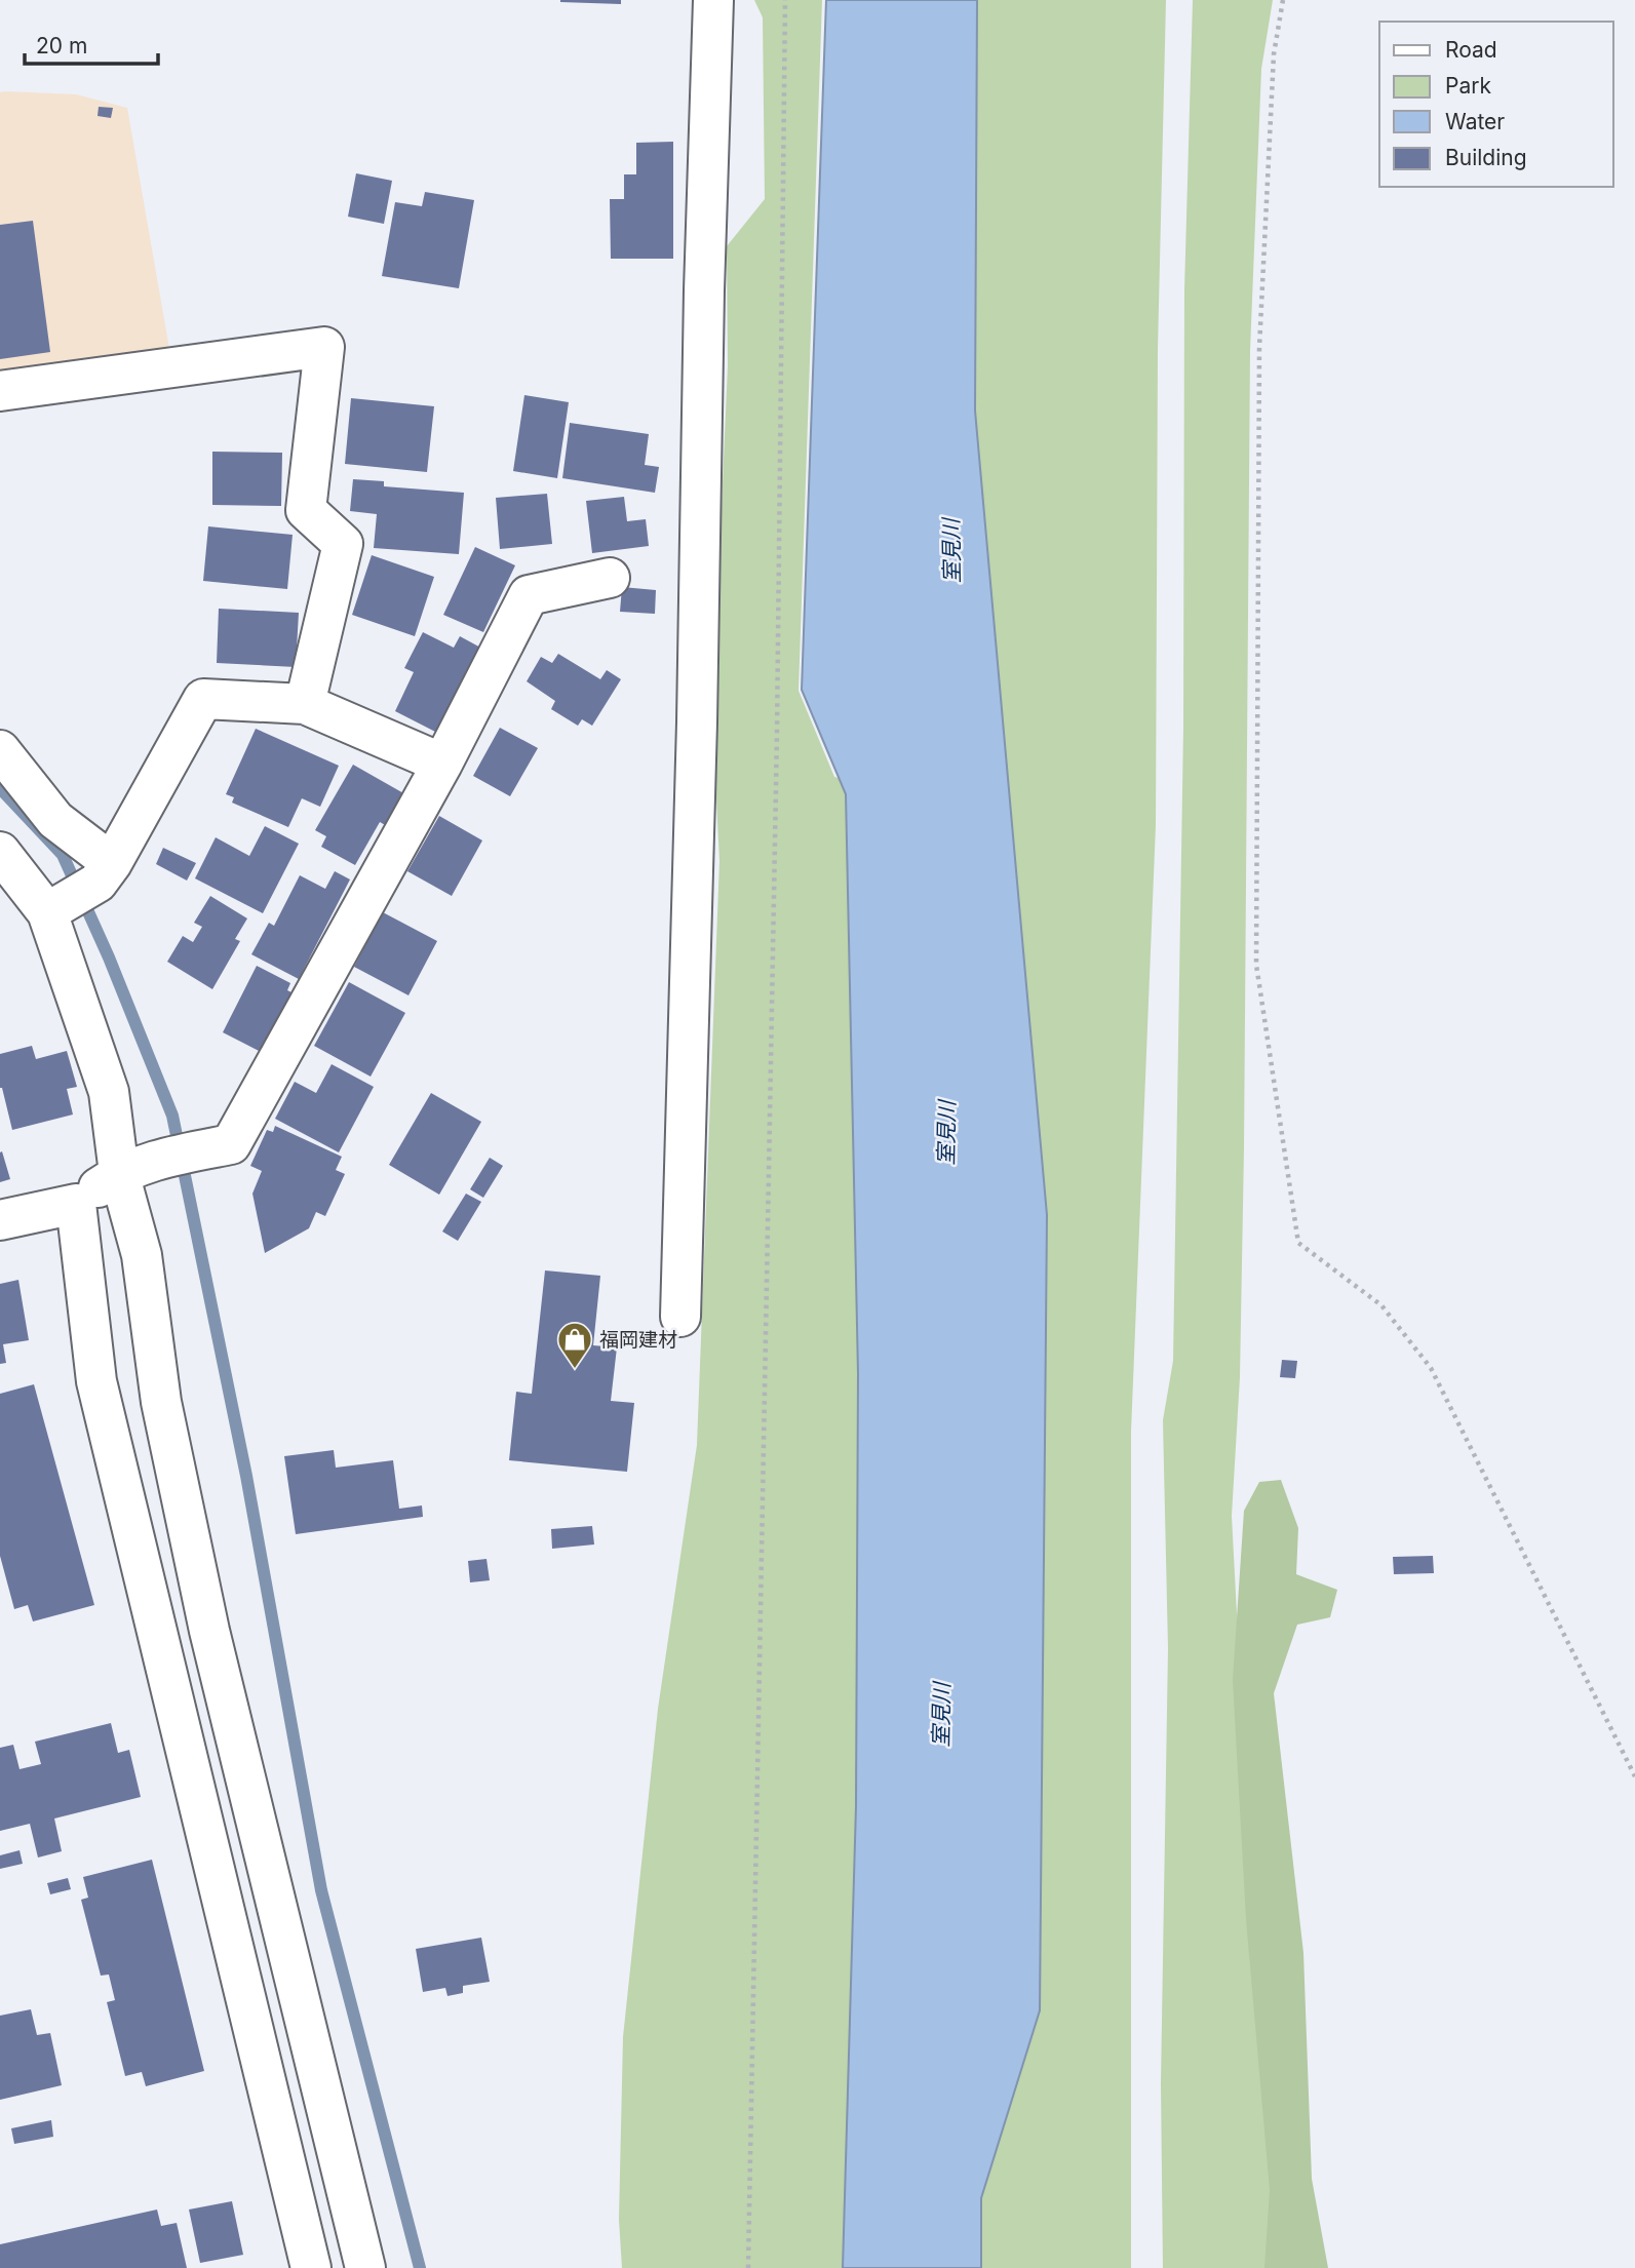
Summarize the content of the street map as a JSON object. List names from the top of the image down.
{
  "water": ["室見川"],
  "places": {
    "shop": ["福岡建材"]
  },
  "legend": [
    "Road",
    "Park",
    "Water",
    "Building"
  ],
  "scale_bar": "20 m"
}
